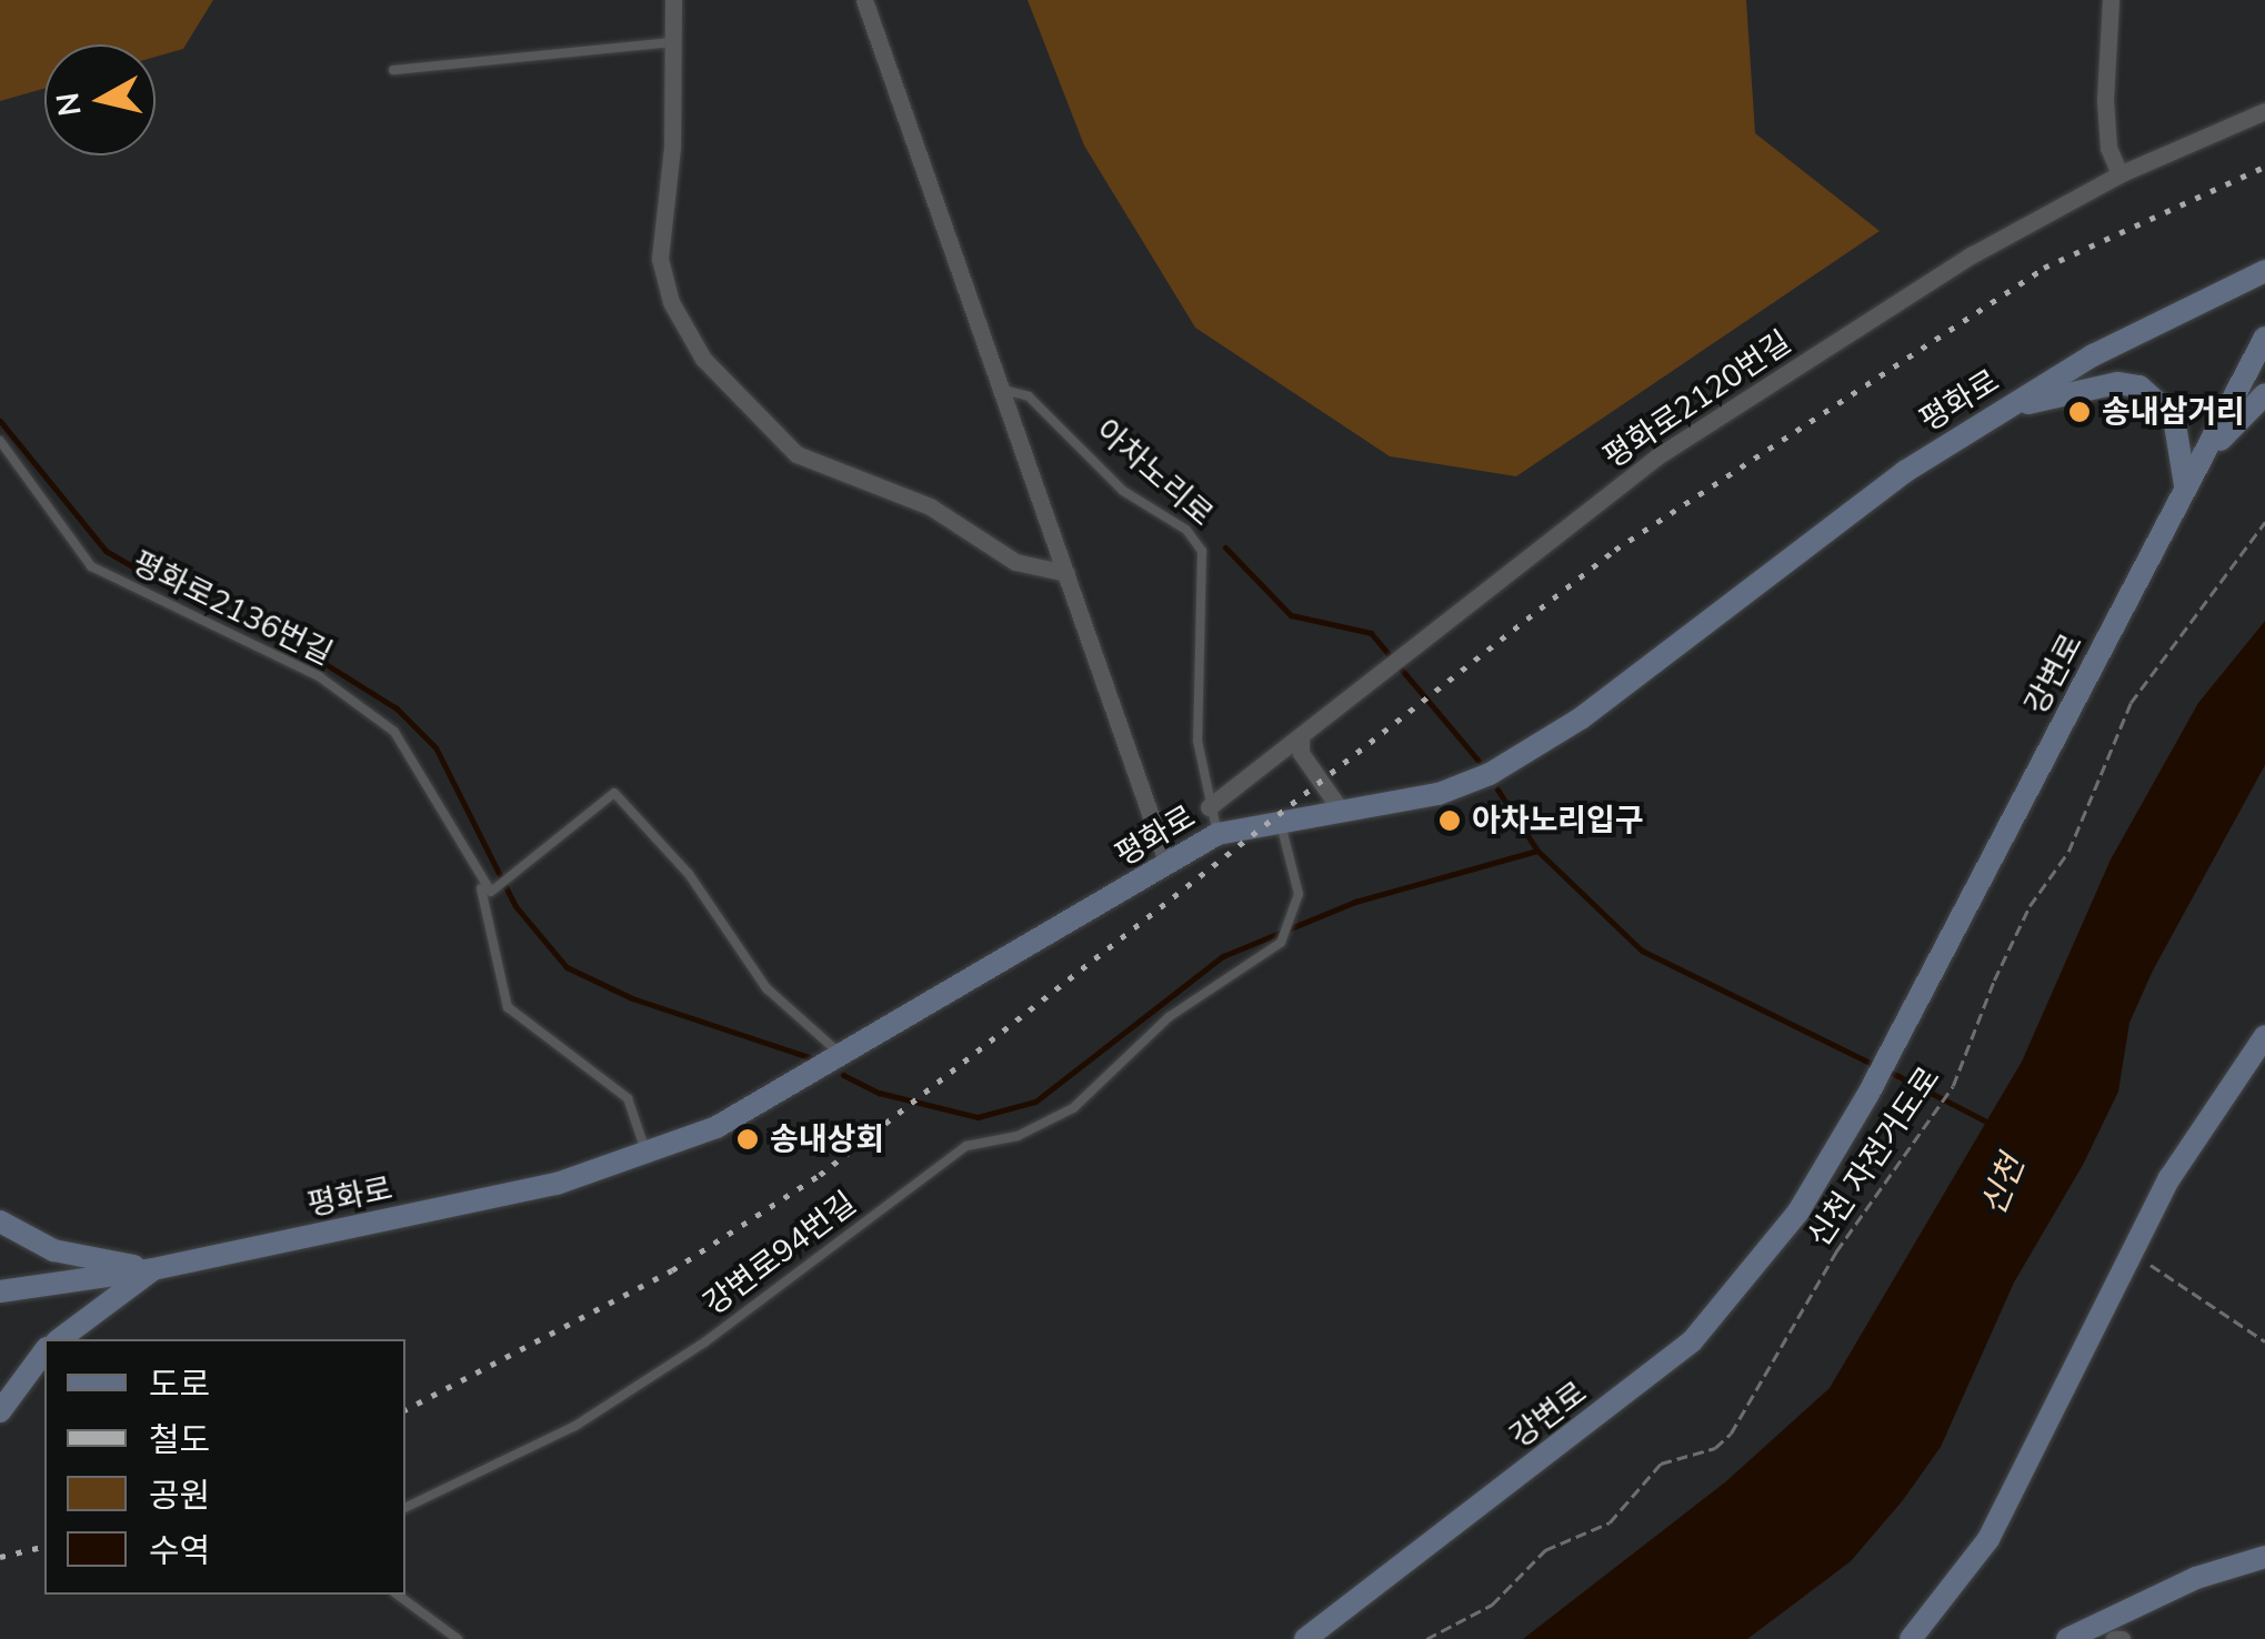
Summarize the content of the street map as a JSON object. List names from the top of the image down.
{
  "streets": {
    "main road": ["평화로", "강변로"],
    "street": ["평화로2120번길"],
    "lane": ["아차노리로", "평화로2136번길", "강변로94번길"],
    "path": ["신천 자전거도로"]
  },
  "crossings": [
    ["평화로2120번길", "아차노리로"],
    ["평화로", "아차노리로"],
    ["평화로", "평화로2136번길"],
    ["평화로", "강변로94번길"]
  ],
  "water": ["신천"],
  "places": ["송내삼거리", "아차노리입구", "송내상회"],
  "legend": [
    "도로",
    "철도",
    "공원",
    "수역"
  ],
  "north": "left"
}
